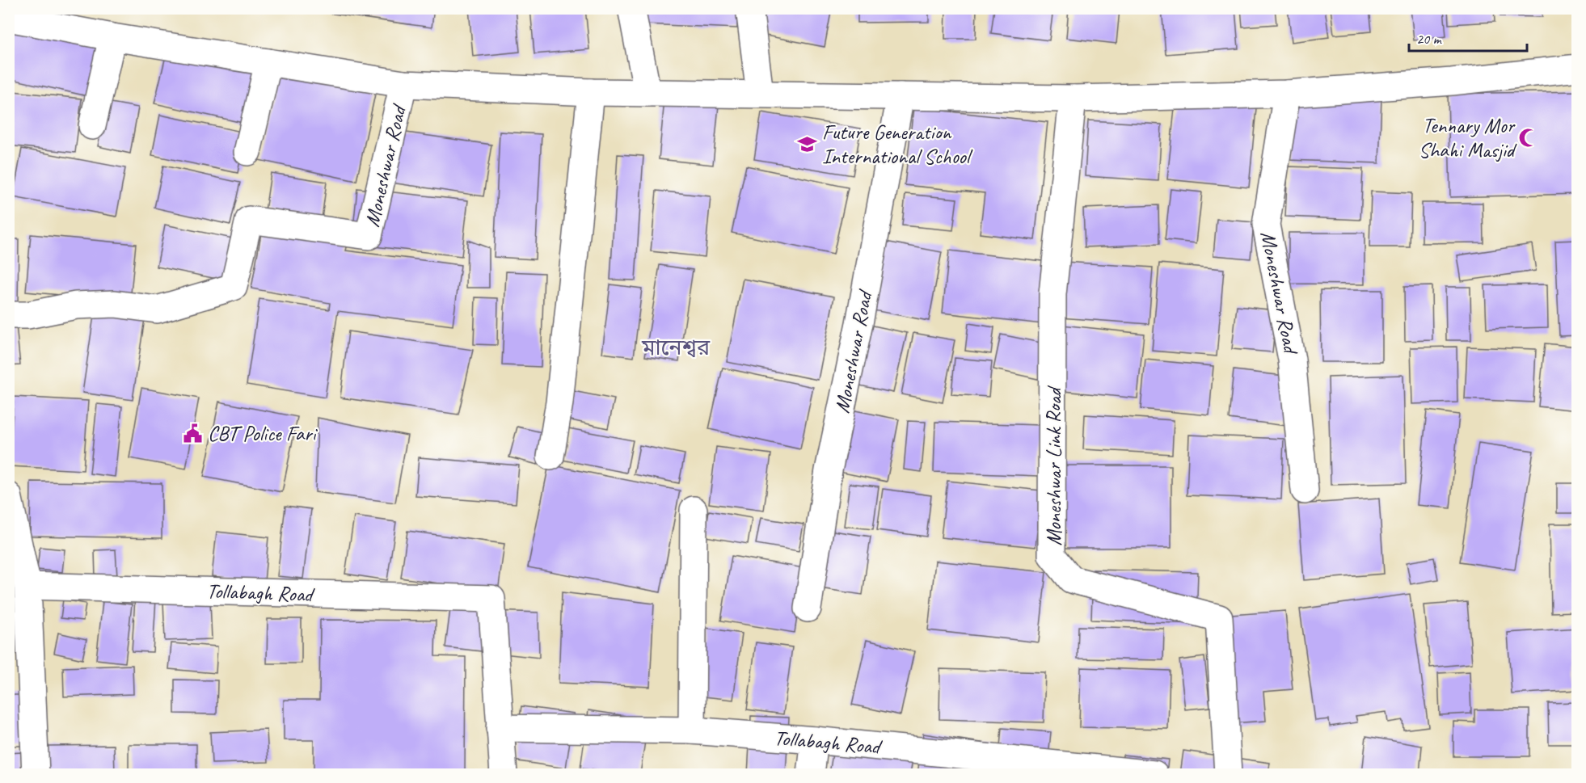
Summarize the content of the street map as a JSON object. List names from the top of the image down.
{
  "streets": {
    "street": ["Moneshwar Road", "Moneshwar Link Road", "Tollabagh Road"]
  },
  "crossings": [
    ["Moneshwar Road", "Moneshwar Link Road"]
  ],
  "districts": ["মানেশ্বর"],
  "places": {
    "mosque": ["Tennary Mor Shahi Masjid"],
    "school or university": ["Future Generation International School"],
    "public building": ["CBT Police Fari"]
  },
  "scale_bar": "20 m"
}
